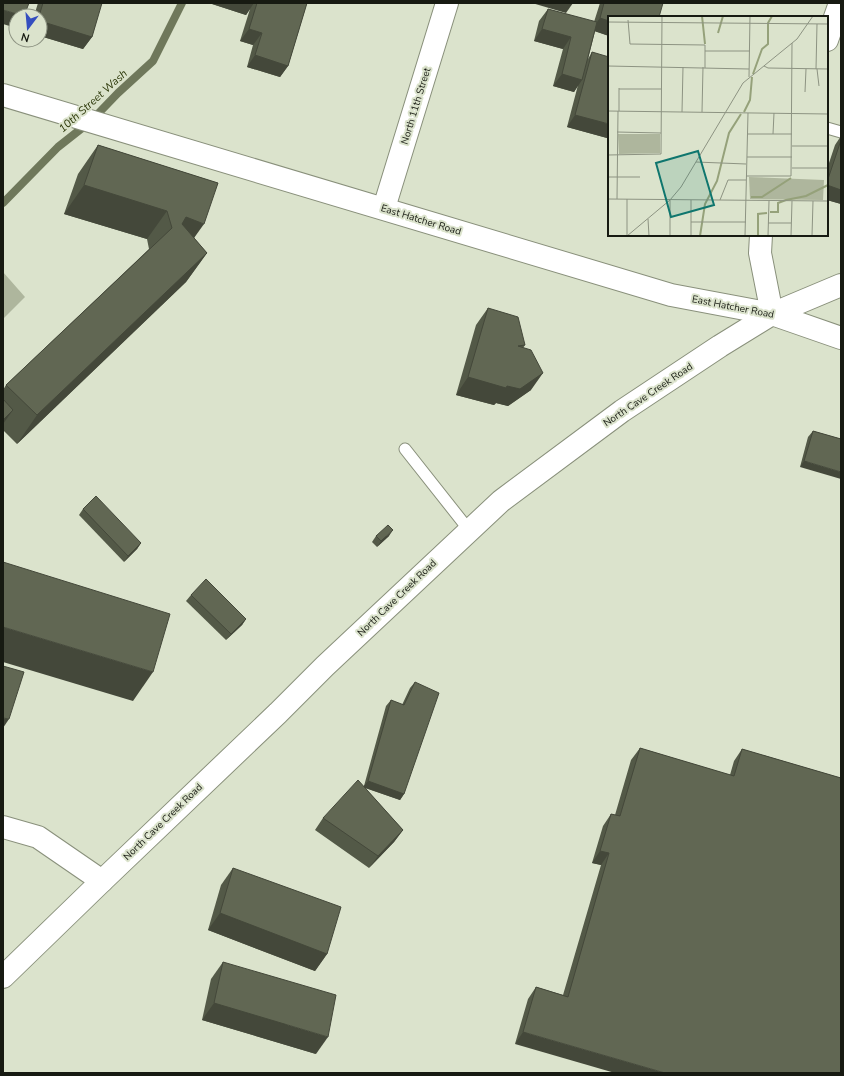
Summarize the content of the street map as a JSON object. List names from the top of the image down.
{
  "streets": {
    "street": ["North 11th Street", "East Hatcher Road", "North Cave Creek Road"]
  },
  "crossings": [
    ["North 11th Street", "East Hatcher Road"],
    ["East Hatcher Road", "North Cave Creek Road"]
  ],
  "water": ["10th Street Wash"],
  "north": "bottom"
}
